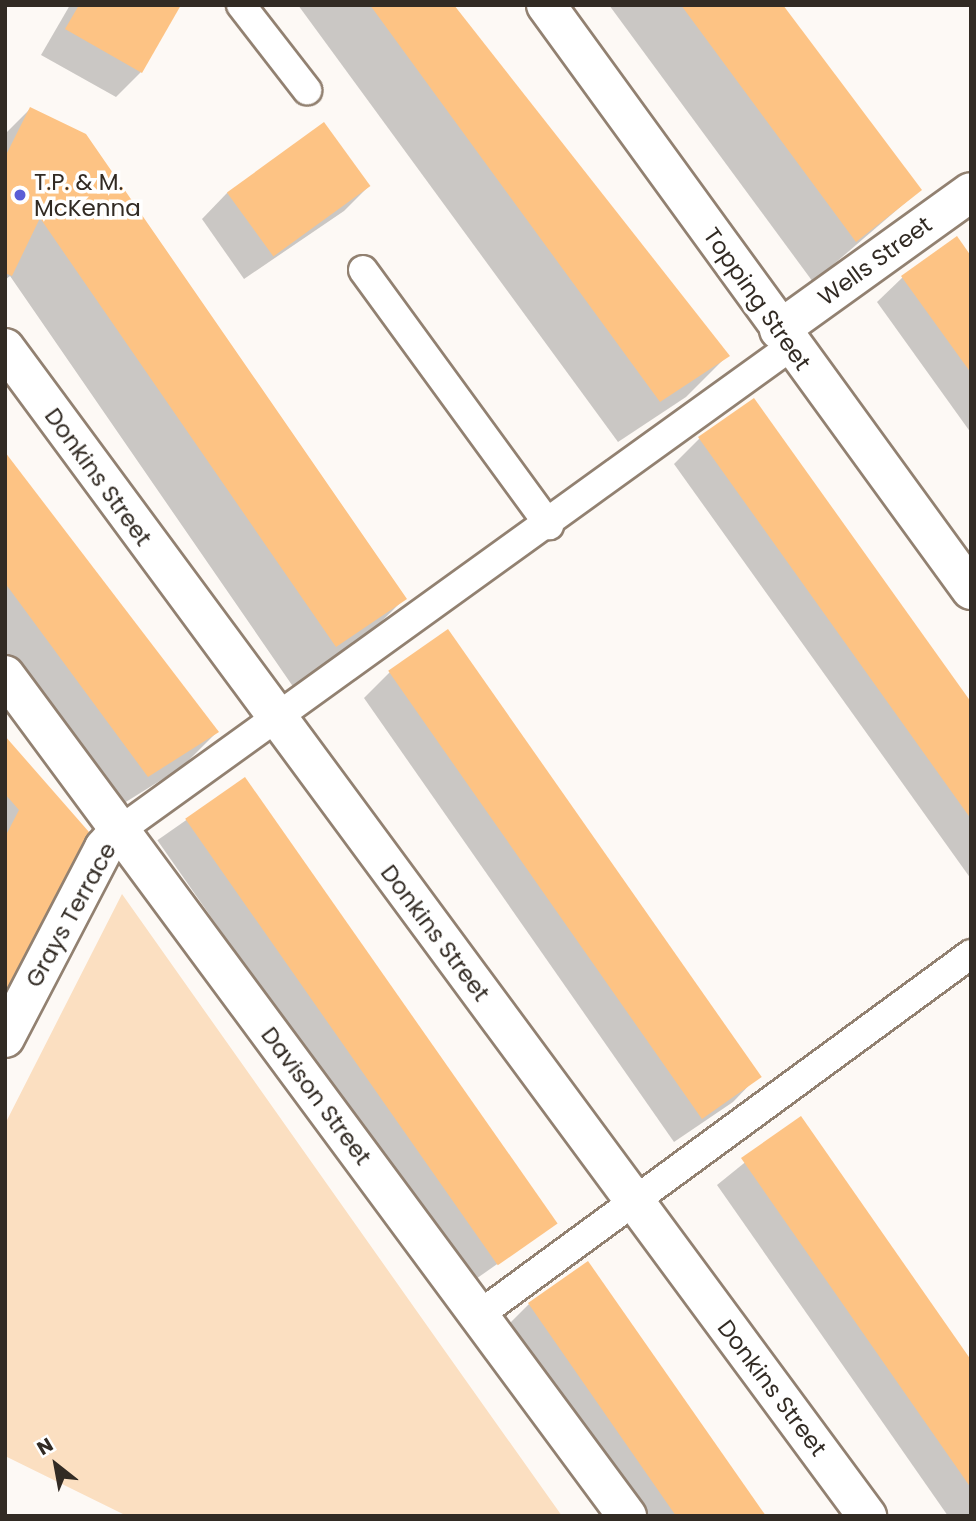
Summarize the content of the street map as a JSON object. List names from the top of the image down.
{
  "streets": {
    "street": [
      "Wells Street",
      "Topping Street",
      "Donkins Street",
      "Grays Terrace",
      "Davison Street"
    ]
  },
  "crossings": [
    ["Wells Street", "Topping Street"],
    ["Grays Terrace", "Davison Street"]
  ],
  "places": ["T.P. & M. McKenna"],
  "north": "top left"
}
